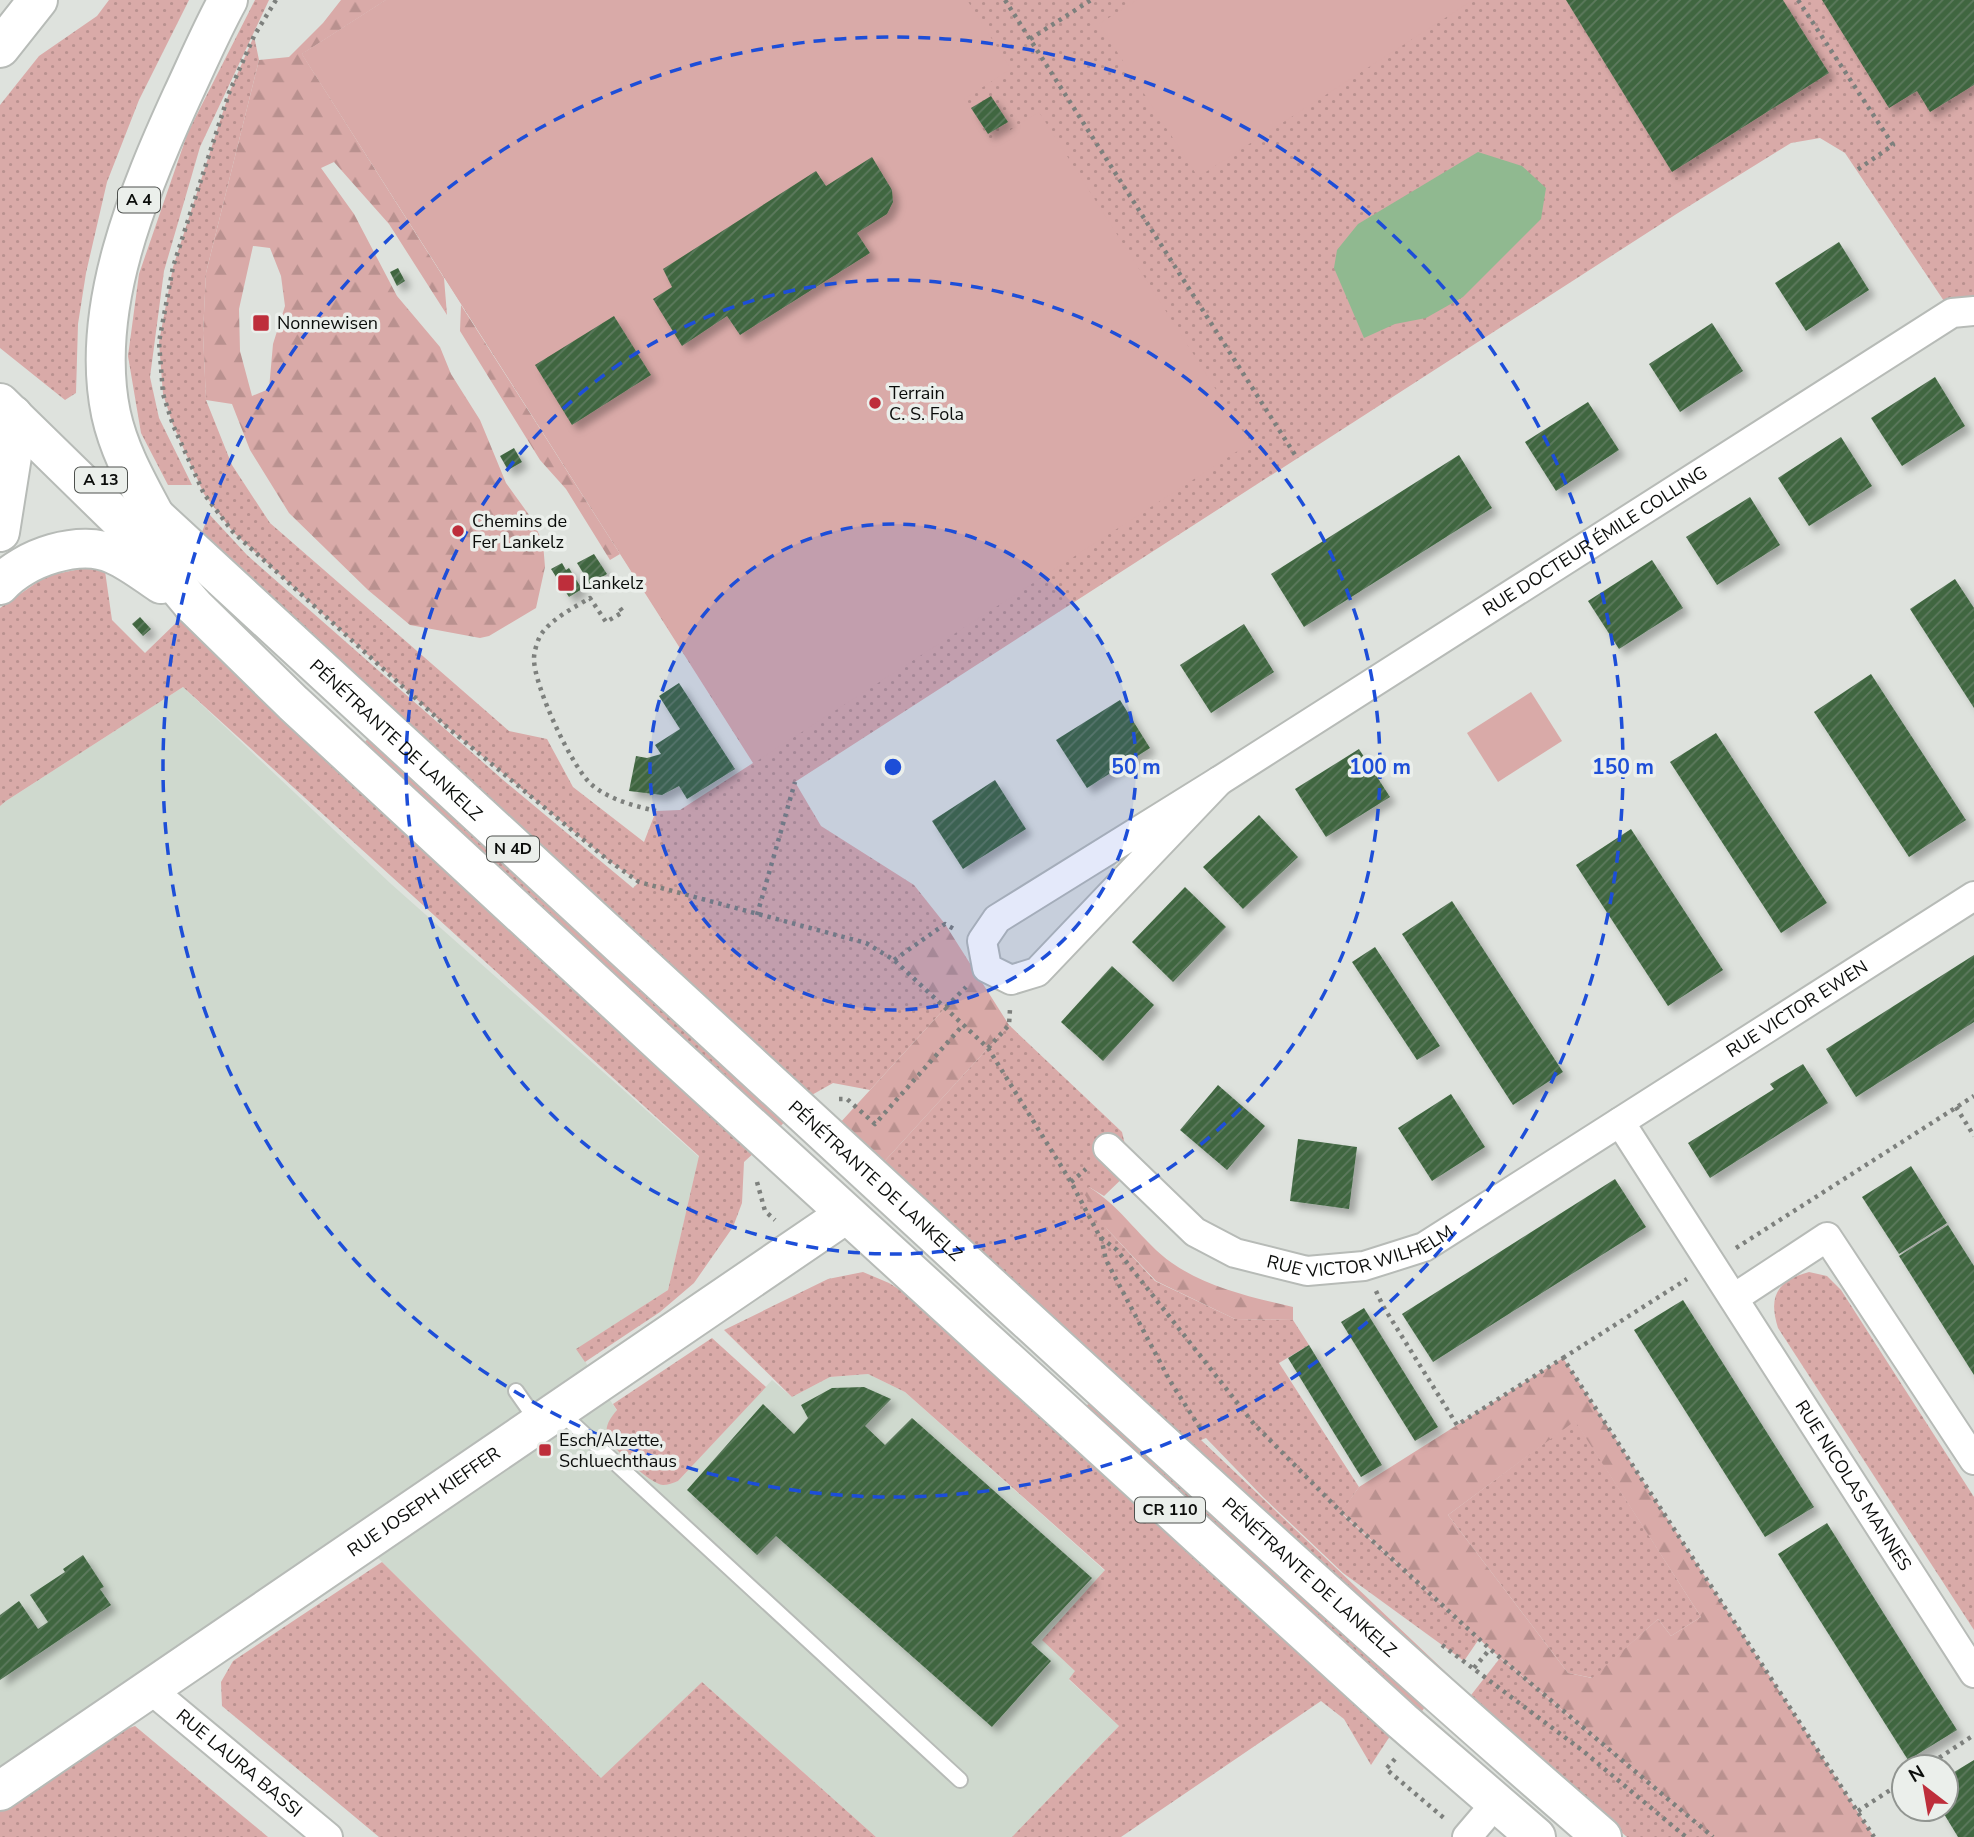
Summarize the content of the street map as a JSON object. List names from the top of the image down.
{
  "streets": {
    "main road": [
      "A 4",
      "A 13",
      "PÉNÉTRANTE DE LANKELZ",
      "N 4D",
      "RUE JOSEPH KIEFFER",
      "CR 110"
    ],
    "street": [
      "RUE DOCTEUR ÉMILE COLLING",
      "RUE VICTOR EWEN",
      "RUE VICTOR WILHELM",
      "RUE NICOLAS MANNES",
      "RUE LAURA BASSI"
    ]
  },
  "crossings": [
    ["A 4", "A 13"],
    ["A 4", "PÉNÉTRANTE DE LANKELZ"],
    ["A 13", "PÉNÉTRANTE DE LANKELZ"],
    ["PÉNÉTRANTE DE LANKELZ", "RUE JOSEPH KIEFFER"],
    ["PÉNÉTRANTE DE LANKELZ", "CR 110"],
    ["RUE VICTOR EWEN", "RUE VICTOR WILHELM"],
    ["RUE VICTOR EWEN", "RUE NICOLAS MANNES"],
    ["RUE VICTOR WILHELM", "RUE NICOLAS MANNES"],
    ["RUE JOSEPH KIEFFER", "RUE LAURA BASSI"]
  ],
  "places": {
    "transit": ["Nonnewisen", "Lankelz", "Esch/Alzette, Schluechthaus"],
    "other": ["Terrain C. S. Fola", "Chemins de Fer Lankelz"]
  },
  "north": "top left",
  "rings": ["50 m", "100 m", "150 m"]
}
